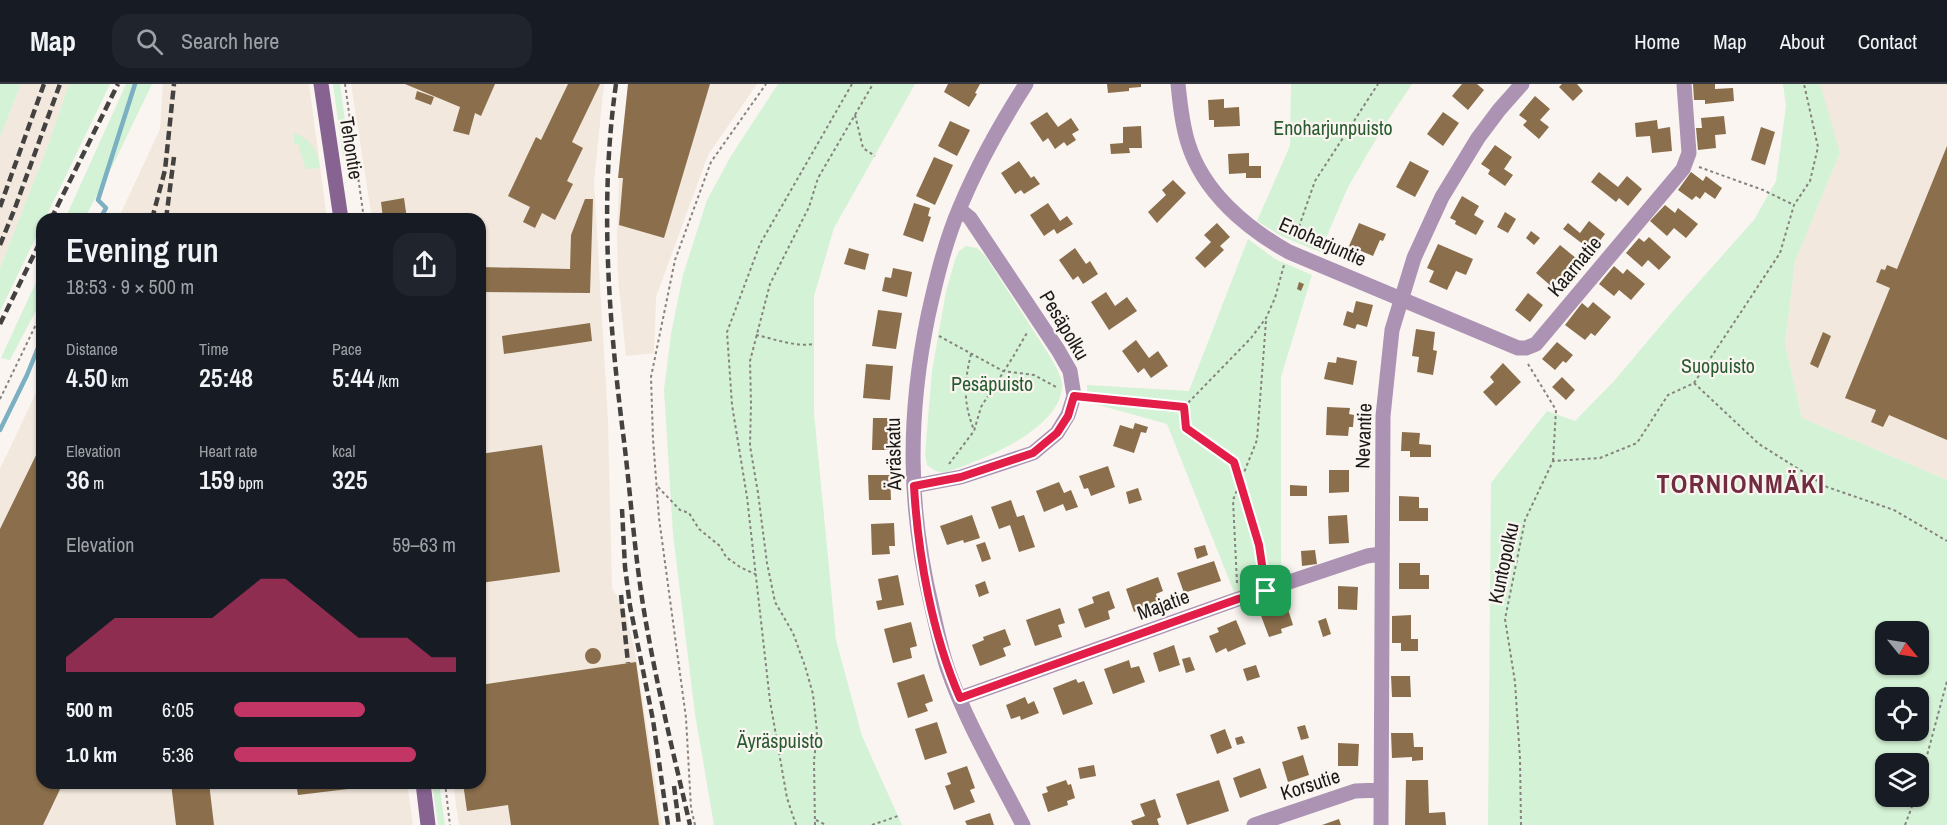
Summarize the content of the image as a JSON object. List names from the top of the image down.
{
  "streets": {
    "street": [
      "Tehontie",
      "Enoharjuntie",
      "Kaarnatie",
      "Pesäpolku",
      "Nevantie",
      "Äyräskatu",
      "Majatie",
      "Korsutie"
    ],
    "path": ["Kuntopolku"]
  },
  "crossings": [
    ["Enoharjuntie", "Nevantie"],
    ["Pesäpolku", "Äyräskatu"],
    ["Nevantie", "Majatie"],
    ["Nevantie", "Korsutie"],
    ["Äyräskatu", "Majatie"]
  ],
  "districts": ["TORNIONMÄKI"],
  "parks": [
    "Enoharjunpuisto",
    "Suopuisto",
    "Pesäpuisto",
    "Äyräspuisto"
  ],
  "north": "bottom right",
  "page": {
    "header": "Map",
    "search": "Search here",
    "nav": [
      "Home",
      "Map",
      "About",
      "Contact"
    ],
    "heading": ["Evening run", "18:53 · 9 × 500 m"],
    "stats": [
      ["Distance", "4.50 km"],
      ["Time", "25:48"],
      ["Pace", "5:44 /km"],
      ["Elevation", "36 m"],
      ["Heart rate", "159 bpm"],
      ["kcal", "325"]
    ],
    "chart": ["Elevation", "59–63 m"],
    "list": [
      {
        "name": "500 m",
        "note": "6:05"
      },
      {
        "name": "1.0 km",
        "note": "5:36"
      }
    ]
  }
}
